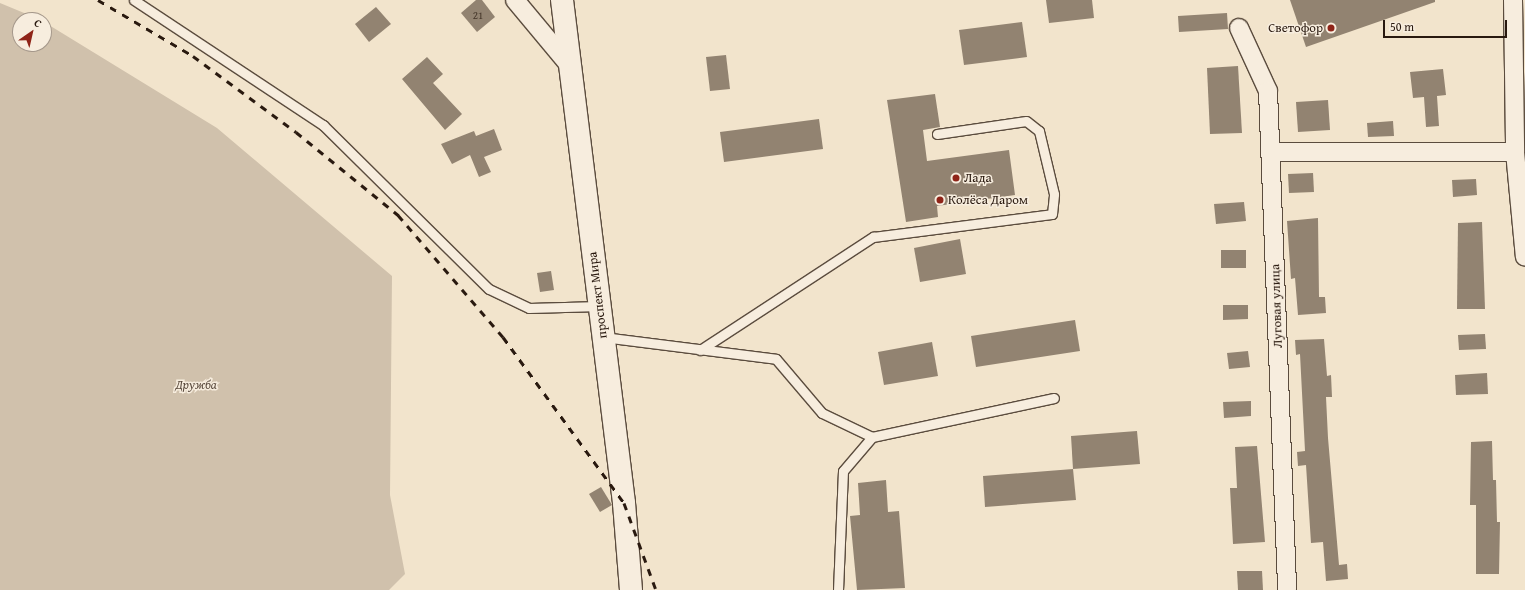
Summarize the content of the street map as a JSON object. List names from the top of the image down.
{
  "streets": {
    "main road": ["проспект Мира"],
    "street": ["Луговая улица"]
  },
  "parks": ["Дружба"],
  "places": ["Светофор", "Лада", "Колёса Даром"],
  "house_numbers": ["21"],
  "scale_bar": "50 m",
  "north": "top right"
}
